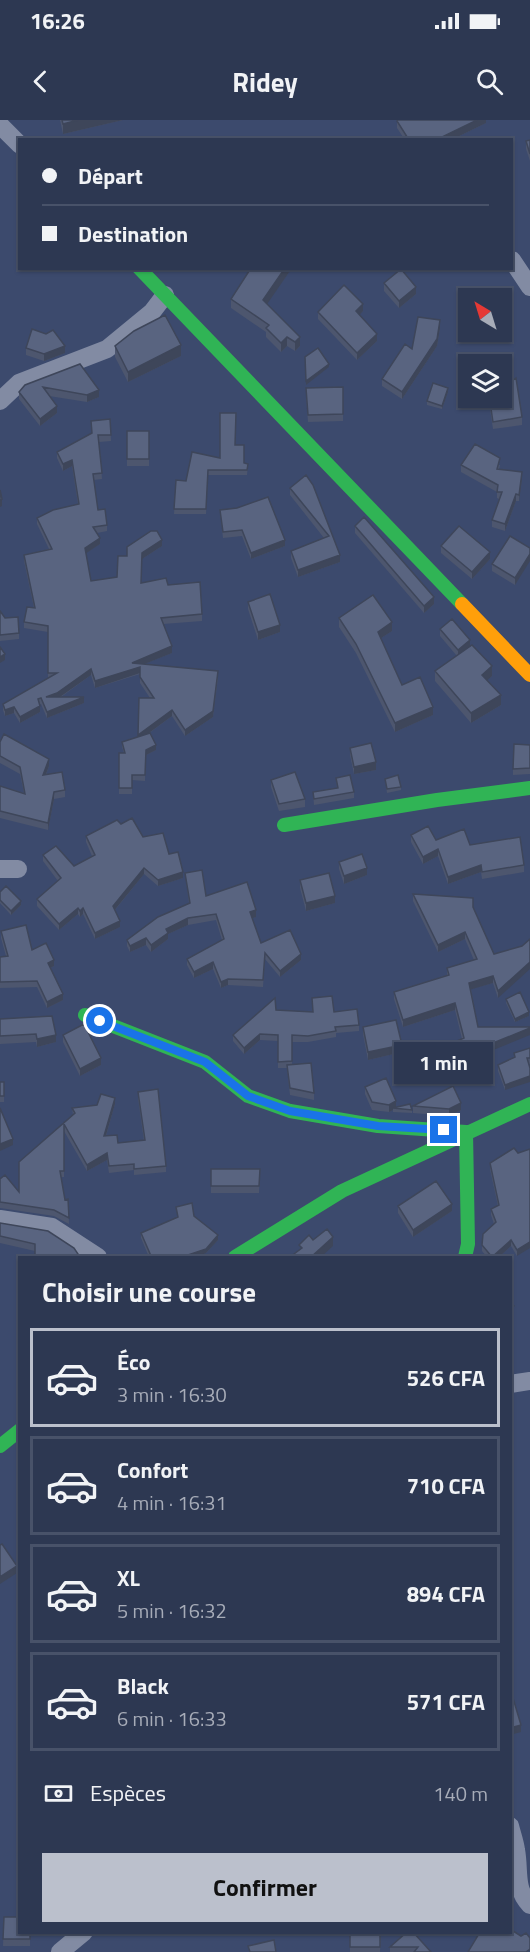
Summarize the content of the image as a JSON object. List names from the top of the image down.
{
  "north": "top left",
  "page": {
    "status": "16:26",
    "header": "Ridey",
    "banner": ["Départ", "Destination"],
    "bubble": "1 min",
    "heading": "Choisir une course",
    "list": [
      {
        "name": "Éco",
        "note": "3 min · 16:30",
        "value": "526 CFA"
      },
      {
        "name": "Confort",
        "note": "4 min · 16:31",
        "value": "710 CFA"
      },
      {
        "name": "XL",
        "note": "5 min · 16:32",
        "value": "894 CFA"
      },
      {
        "name": "Black",
        "note": "6 min · 16:33",
        "value": "571 CFA"
      }
    ],
    "pay": ["Espèces", "140 m"],
    "buttons": "Confirmer"
  }
}
